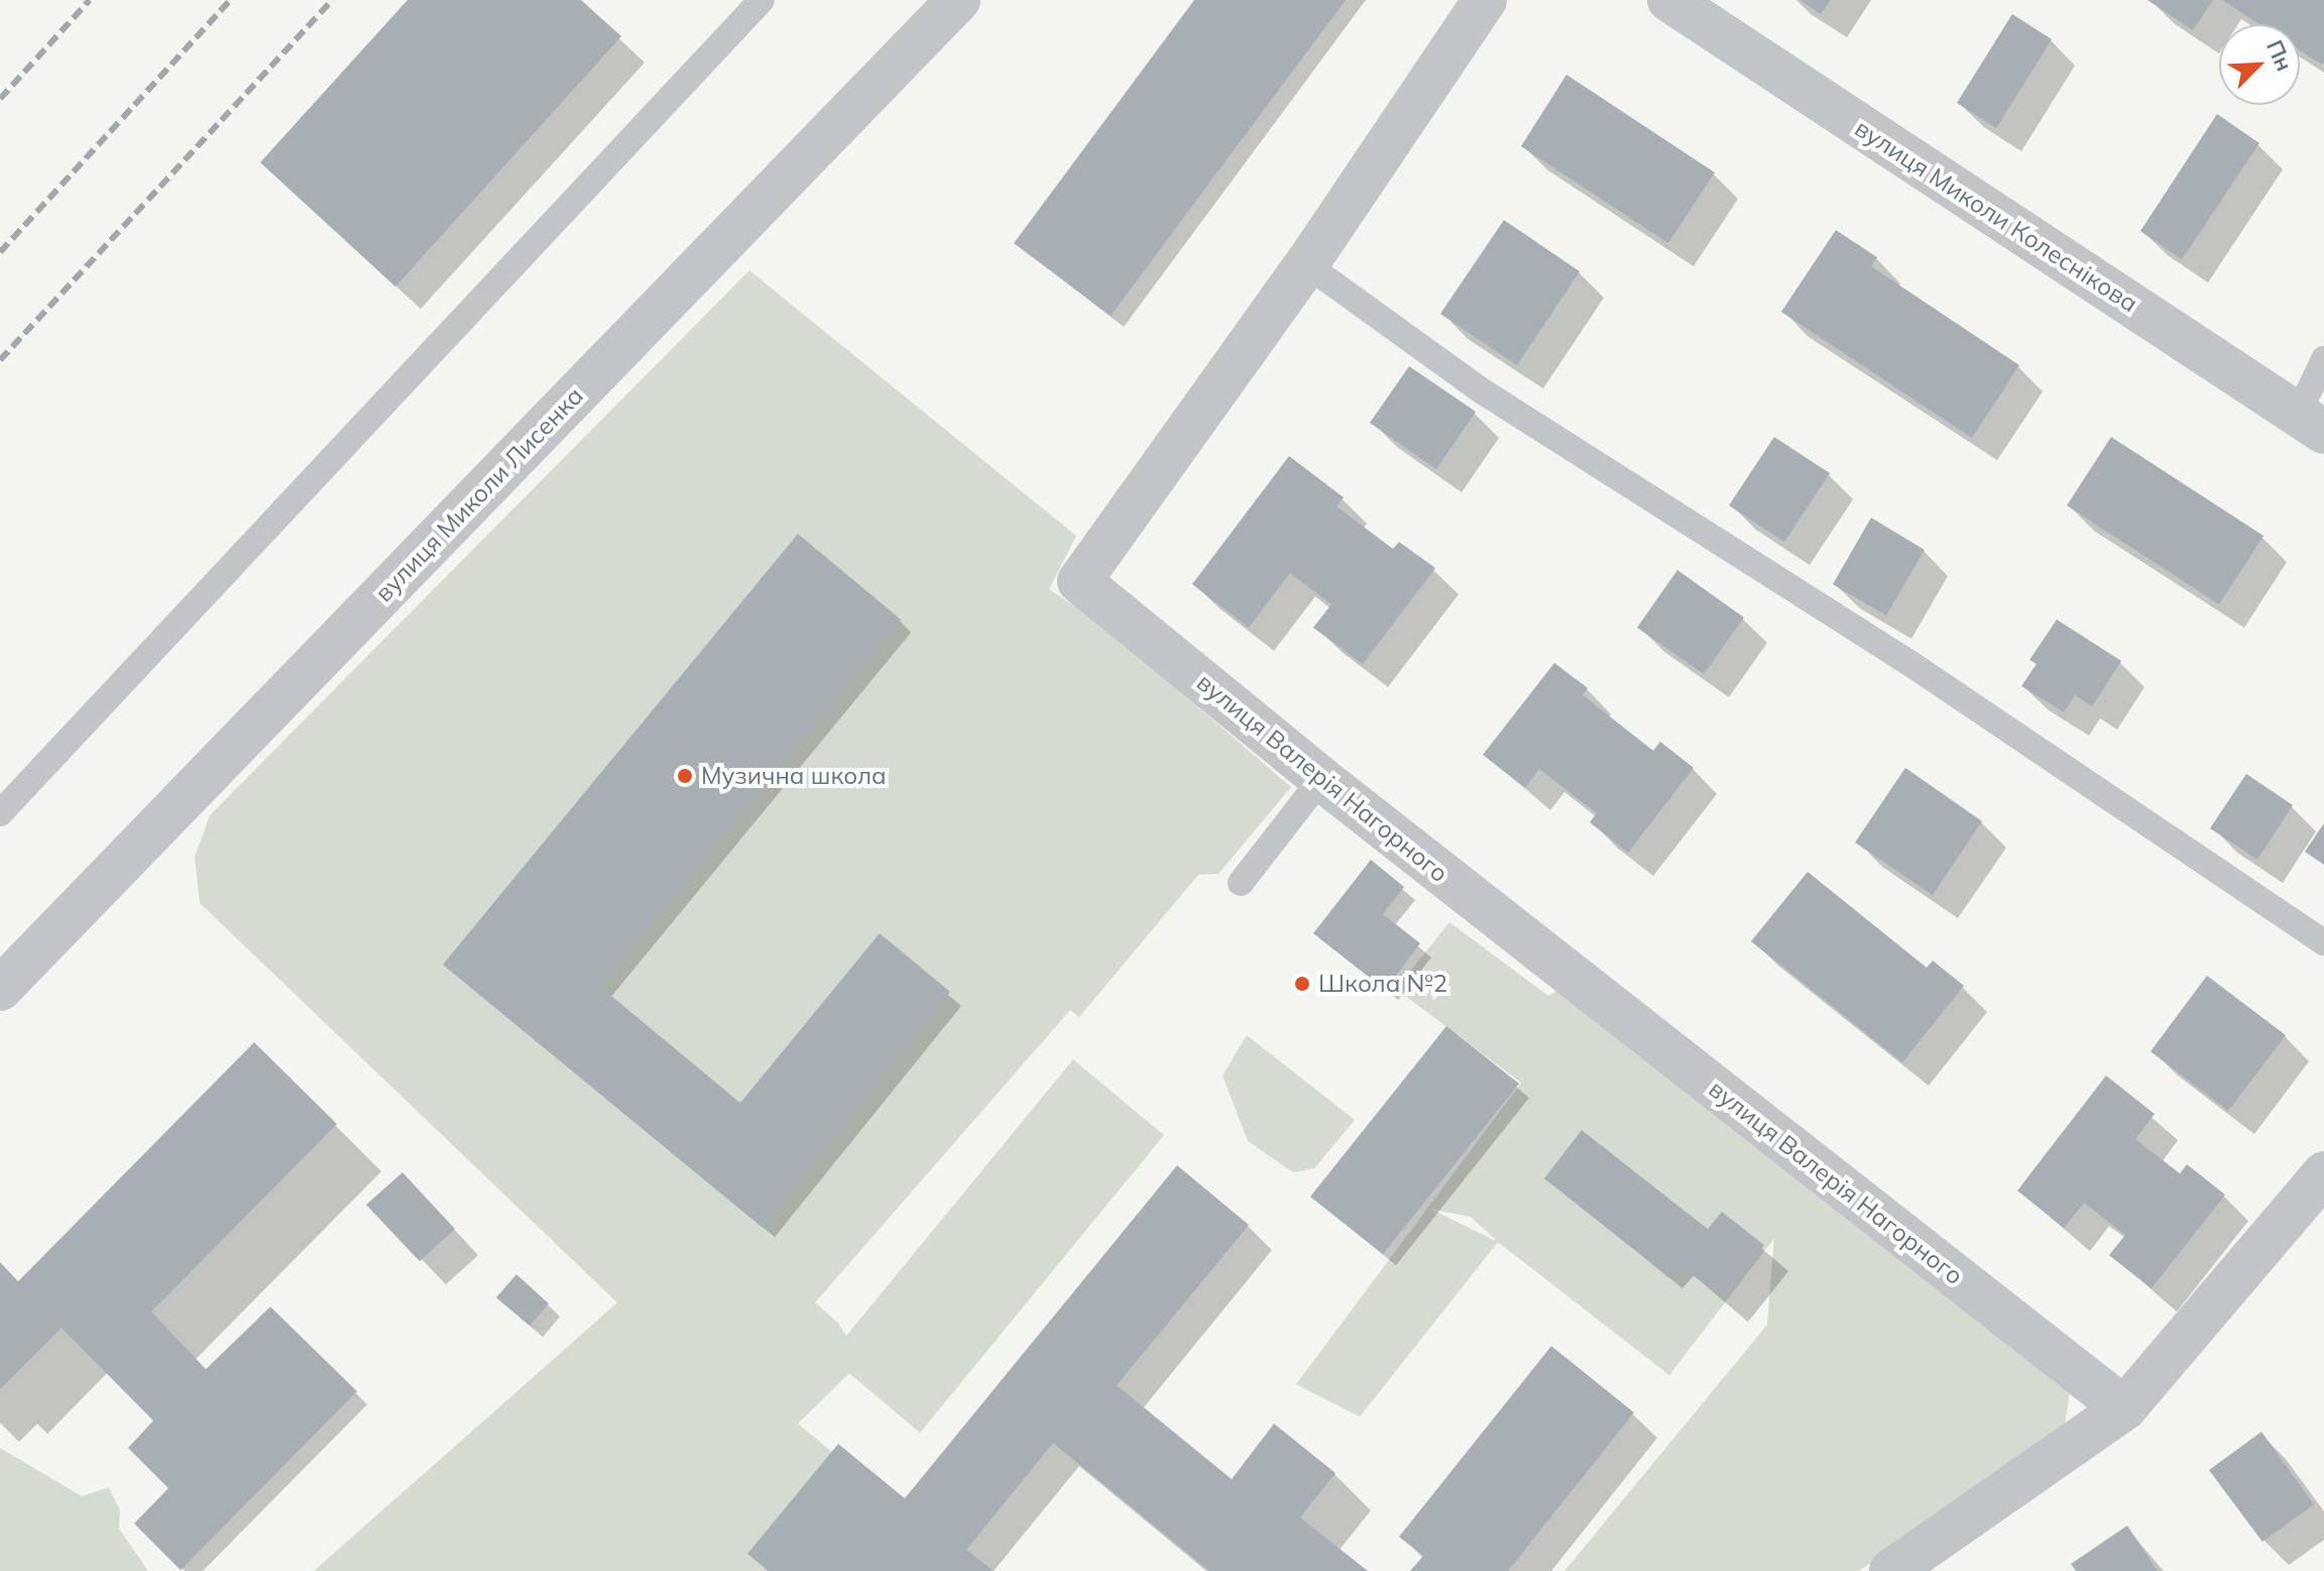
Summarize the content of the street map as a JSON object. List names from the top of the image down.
{
  "streets": {
    "street": ["вулиця Миколи Колеснікова", "вулиця Миколи Лисенка", "вулиця Валерія Нагорного"]
  },
  "places": ["Музична школа", "Школа №2"],
  "north": "top right"
}
